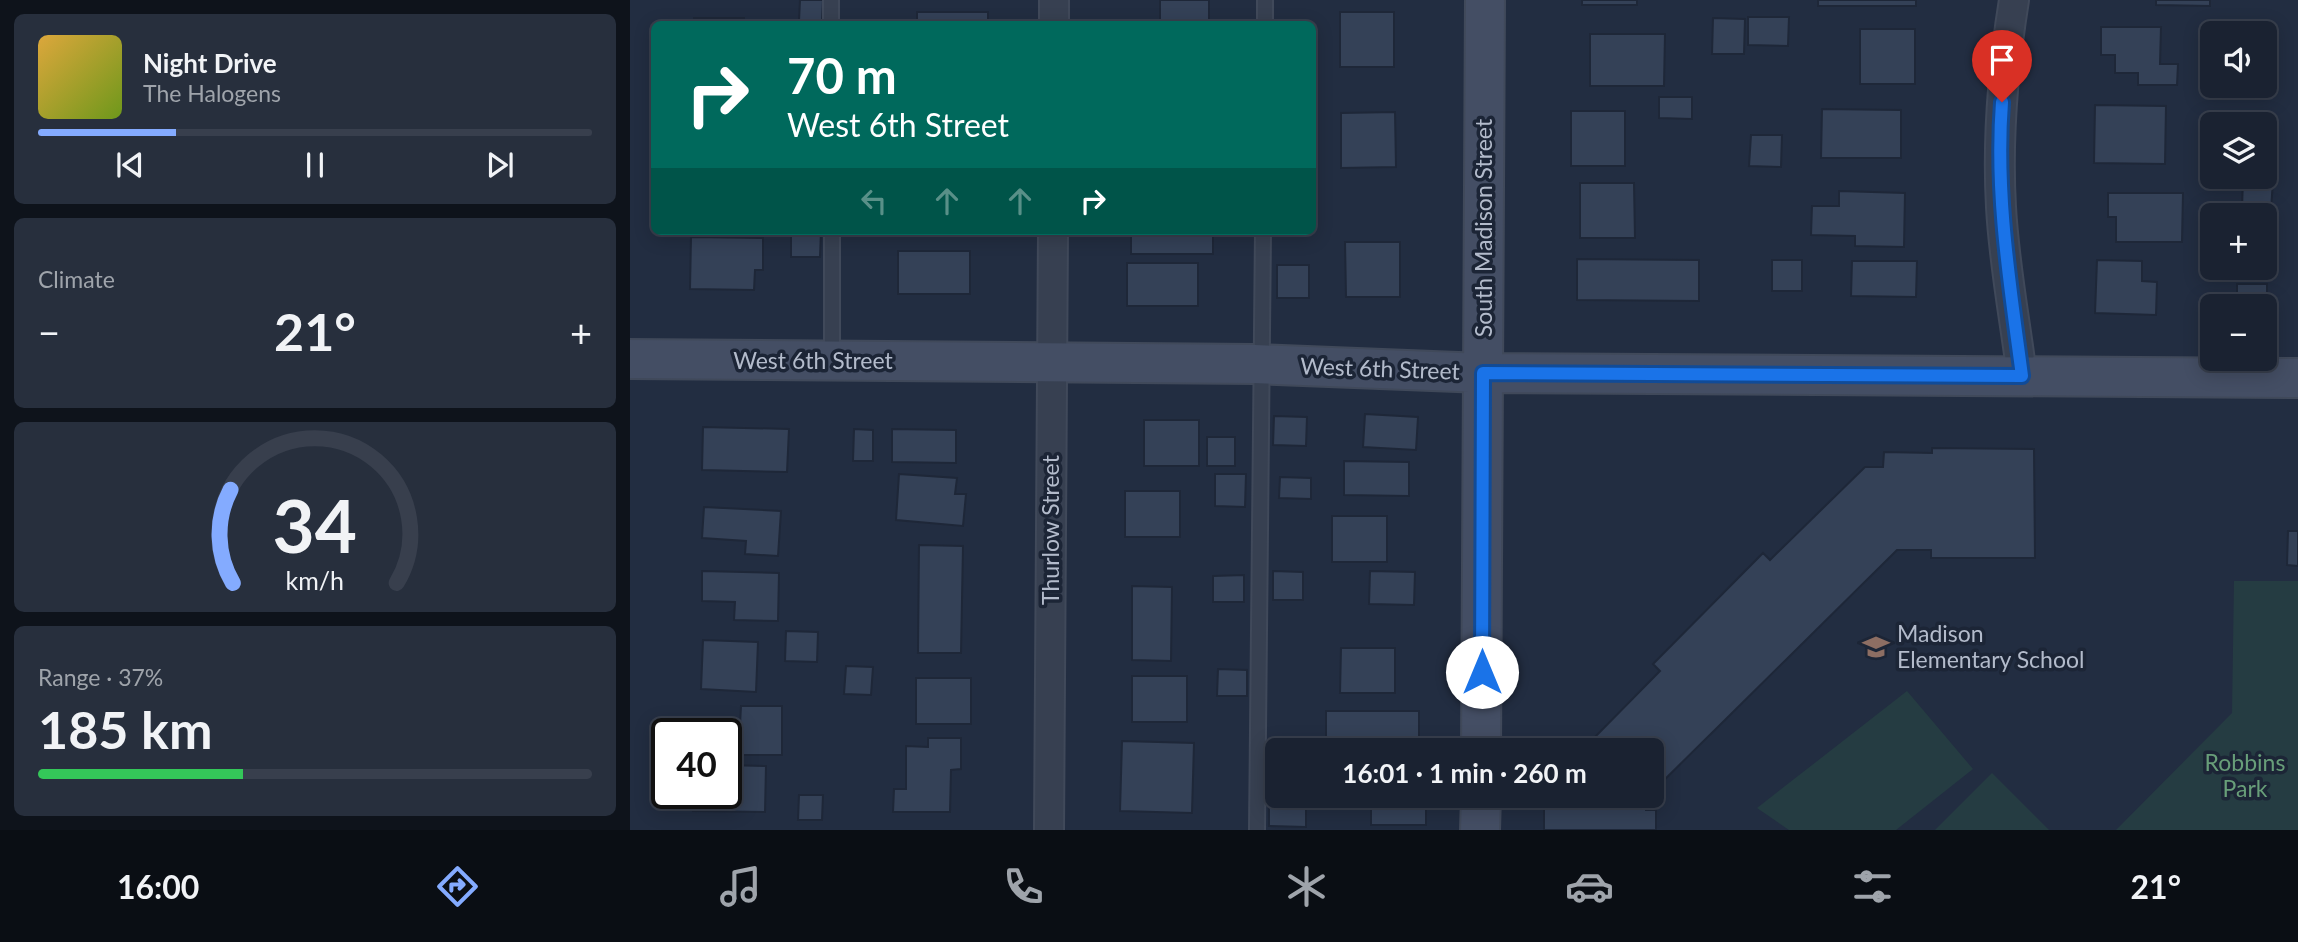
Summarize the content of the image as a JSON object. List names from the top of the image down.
{
  "streets": {
    "street": ["South Madison Street", "West 6th Street", "Thurlow Street"]
  },
  "crossings": [
    ["South Madison Street", "West 6th Street"],
    ["West 6th Street", "Thurlow Street"]
  ],
  "parks": ["Robbins Park"],
  "places": {
    "school or university": ["Madison Elementary School"]
  },
  "page": {
    "map_buttons": ["+", "−"],
    "turn": ["70 m", "West 6th Street"],
    "song": ["Night Drive", "The Halogens"],
    "tile": [
      "Climate",
      ["Range · 37%", "185 km"]
    ],
    "heat": ["−", "21°", "+"],
    "limit": "40",
    "trip": "16:01 · 1 min · 260 m",
    "tabs": ["16:00", "21°"],
    "gauge": ["34", "km/h"]
  }
}
